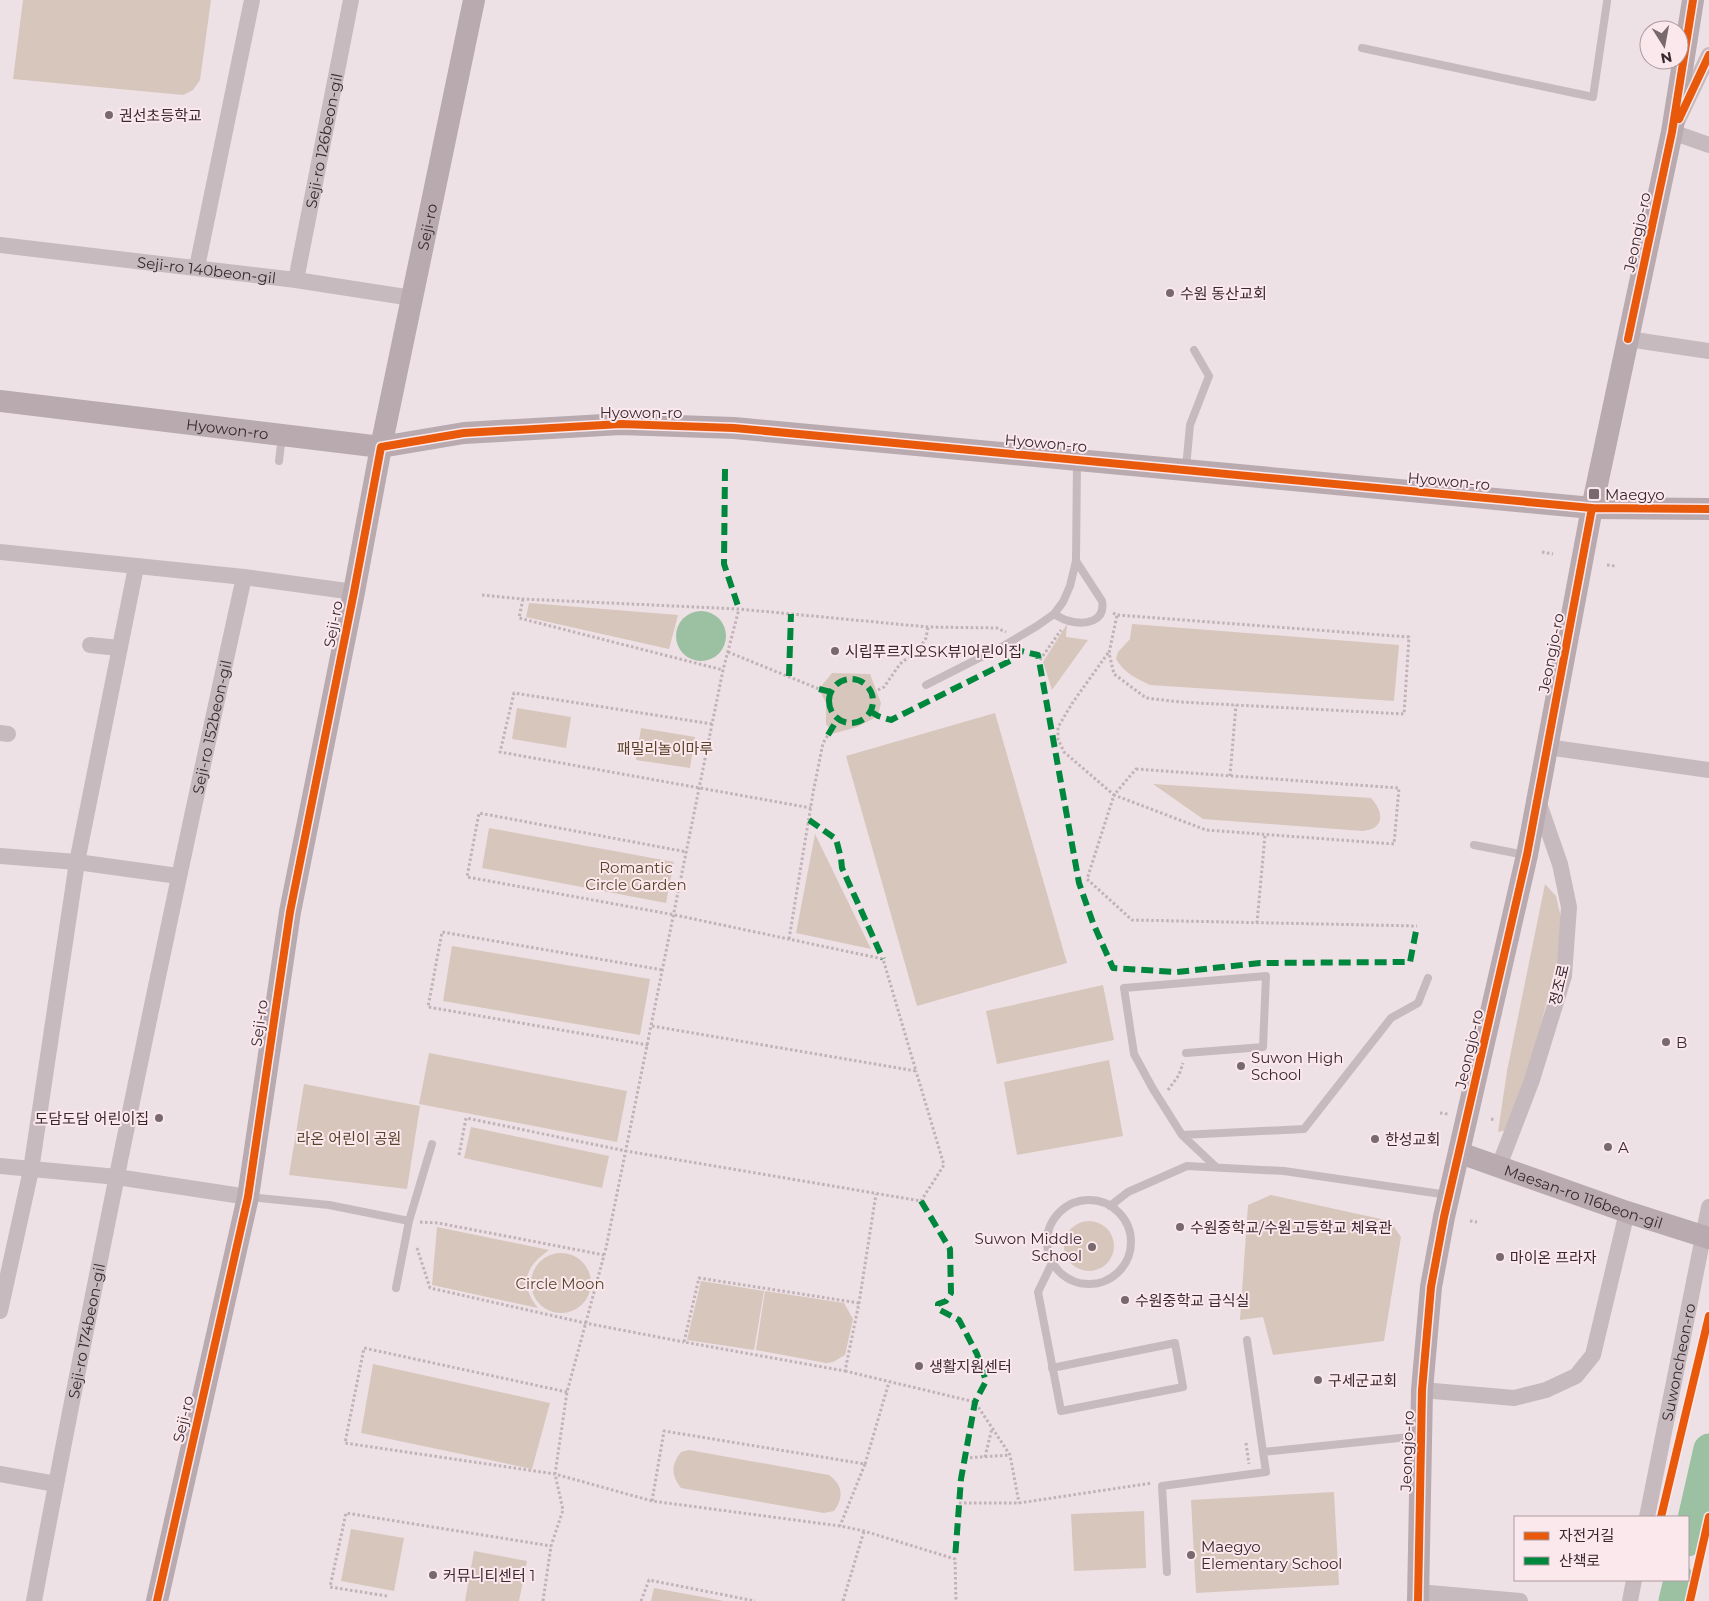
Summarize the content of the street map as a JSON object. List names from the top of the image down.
{
  "streets": {
    "street": [
      "Seji-ro 126beon-gil",
      "Seji-ro",
      "Jeongjo-ro",
      "Seji-ro 140beon-gil",
      "Hyowon-ro",
      "Seji-ro 152beon-gil",
      "정조로",
      "Maesan-ro 116beon-gil",
      "Seji-ro 174beon-gil",
      "Suwoncheon-ro"
    ]
  },
  "crossings": [
    ["Seji-ro 126beon-gil", "Seji-ro 140beon-gil"],
    ["Seji-ro", "Seji-ro 140beon-gil"],
    ["Seji-ro", "Hyowon-ro"],
    ["Jeongjo-ro", "Hyowon-ro"],
    ["Jeongjo-ro", "정조로"],
    ["Jeongjo-ro", "Maesan-ro 116beon-gil"],
    ["Seji-ro 152beon-gil", "Seji-ro 174beon-gil"],
    ["정조로", "Maesan-ro 116beon-gil"],
    ["Maesan-ro 116beon-gil", "Suwoncheon-ro"]
  ],
  "parks": [
    "패밀리놀이마루",
    "Romantic Circle Garden",
    "라온 어린이 공원",
    "Circle Moon"
  ],
  "places": {
    "other": [
      "권선초등학교",
      "수원 동산교회",
      "시립푸르지오SK뷰1어린이집",
      "B",
      "Suwon High School",
      "도담도담 어린이집",
      "한성교회",
      "A",
      "수원중학교/수원고등학교 체육관",
      "Suwon Middle School",
      "마이온 프라자",
      "수원중학교 급식실",
      "생활지원센터",
      "구세군교회",
      "Maegyo Elementary School",
      "커뮤니티센터 1"
    ],
    "transit": ["Maegyo"]
  },
  "legend": ["자전거길", "산책로"],
  "north": "bottom"
}
